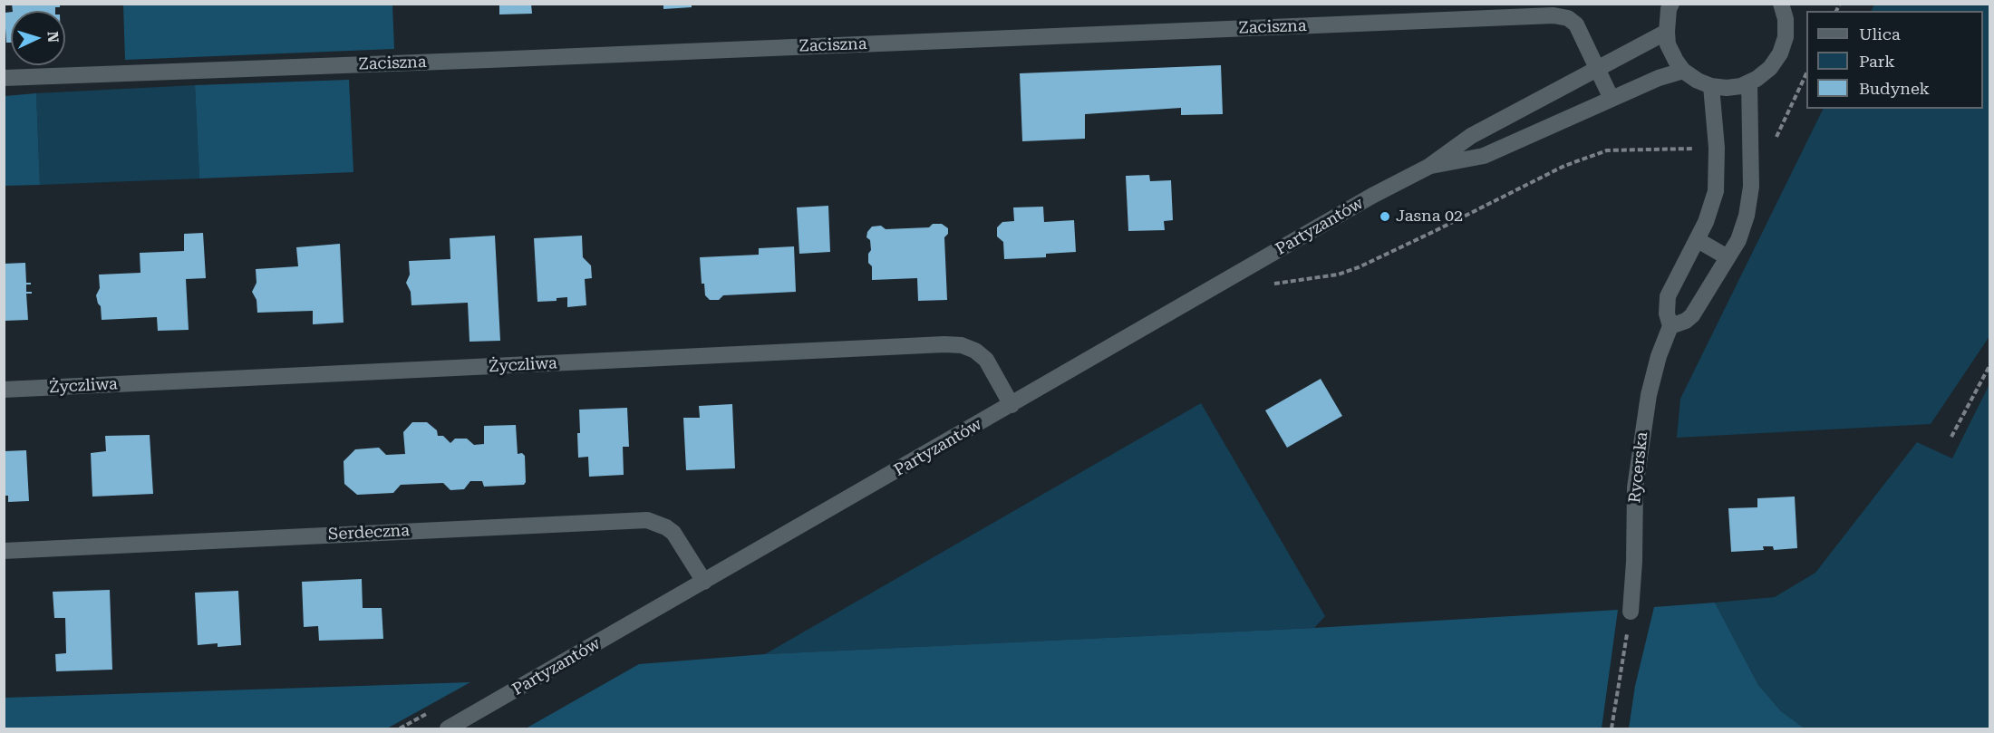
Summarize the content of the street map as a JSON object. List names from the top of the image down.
{
  "streets": {
    "street": [
      "Zaciszna",
      "Partyzantów",
      "Życzliwa",
      "Rycerska",
      "Serdeczna"
    ]
  },
  "crossings": [
    ["Zaciszna", "Partyzantów"],
    ["Partyzantów", "Życzliwa"],
    ["Partyzantów", "Serdeczna"]
  ],
  "places": ["Jasna 02"],
  "legend": ["Ulica", "Park", "Budynek"],
  "north": "right"
}
